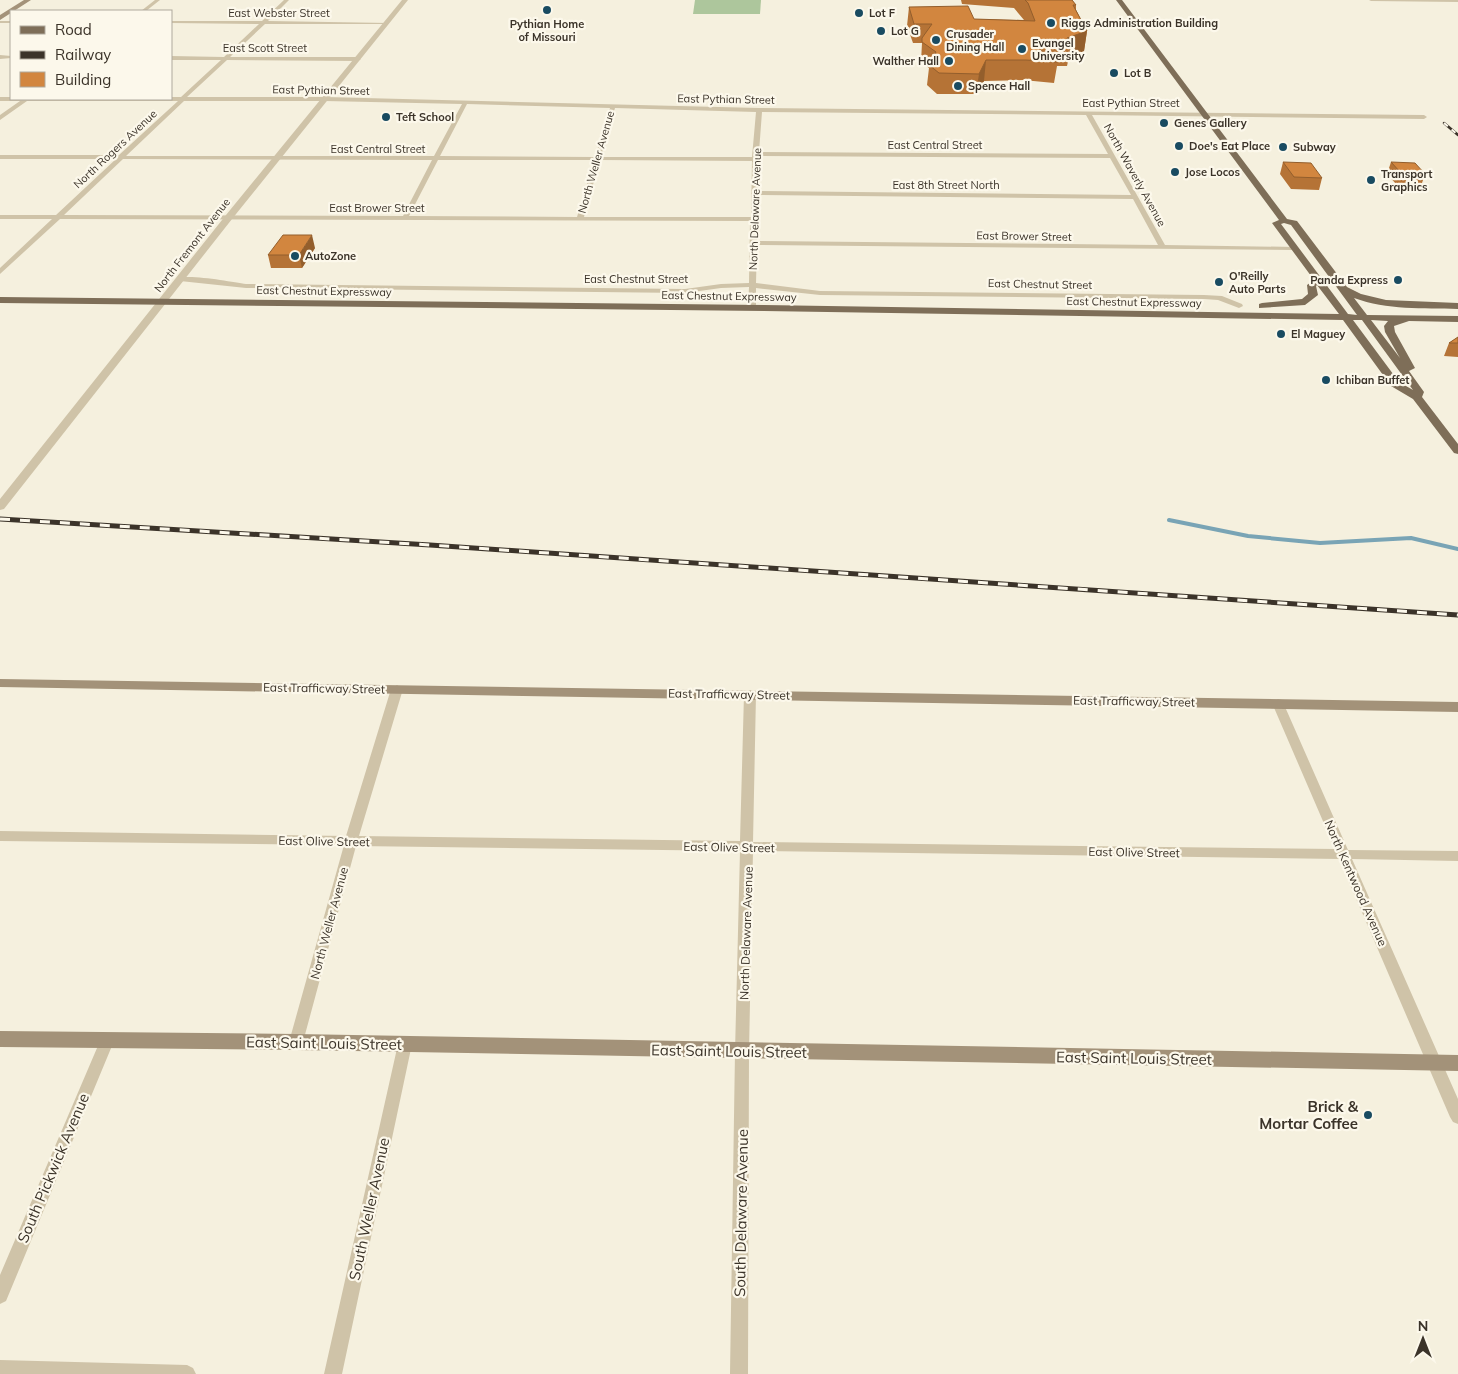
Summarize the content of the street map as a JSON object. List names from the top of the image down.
{
  "streets": {
    "main road": ["East Chestnut Expressway", "East Trafficway Street", "East Saint Louis Street"],
    "street": [
      "East Webster Street",
      "East Scott Street",
      "East Pythian Street",
      "East Central Street",
      "North Rogers Avenue",
      "North Weller Avenue",
      "North Waverly Avenue",
      "East 8th Street North",
      "East Brower Street",
      "North Delaware Avenue",
      "North Fremont Avenue",
      "East Chestnut Street",
      "East Olive Street",
      "North Kentwood Avenue",
      "South Pickwick Avenue",
      "South Weller Avenue",
      "South Delaware Avenue"
    ]
  },
  "crossings": [
    ["East Webster Street", "North Rogers Avenue"],
    ["East Webster Street", "North Fremont Avenue"],
    ["East Scott Street", "North Rogers Avenue"],
    ["East Scott Street", "North Fremont Avenue"],
    ["East Pythian Street", "North Rogers Avenue"],
    ["East Pythian Street", "North Weller Avenue"],
    ["East Pythian Street", "North Waverly Avenue"],
    ["East Pythian Street", "North Delaware Avenue"],
    ["East Pythian Street", "North Fremont Avenue"],
    ["East Central Street", "North Rogers Avenue"],
    ["East Central Street", "North Weller Avenue"],
    ["East Central Street", "North Waverly Avenue"],
    ["East Central Street", "North Delaware Avenue"],
    ["East Central Street", "North Fremont Avenue"],
    ["North Rogers Avenue", "East Brower Street"],
    ["North Weller Avenue", "East Brower Street"],
    ["North Weller Avenue", "East Trafficway Street"],
    ["North Weller Avenue", "East Olive Street"],
    ["North Weller Avenue", "East Saint Louis Street"],
    ["North Waverly Avenue", "East 8th Street North"],
    ["North Waverly Avenue", "East Brower Street"],
    ["East 8th Street North", "North Delaware Avenue"],
    ["East Brower Street", "North Delaware Avenue"],
    ["East Brower Street", "North Fremont Avenue"],
    ["North Delaware Avenue", "East Chestnut Street"],
    ["North Delaware Avenue", "East Chestnut Expressway"],
    ["North Delaware Avenue", "East Trafficway Street"],
    ["North Delaware Avenue", "East Olive Street"],
    ["North Delaware Avenue", "East Saint Louis Street"],
    ["North Delaware Avenue", "South Delaware Avenue"],
    ["North Fremont Avenue", "East Chestnut Street"],
    ["North Fremont Avenue", "East Chestnut Expressway"],
    ["East Chestnut Street", "East Chestnut Expressway"],
    ["East Trafficway Street", "North Kentwood Avenue"],
    ["East Olive Street", "North Kentwood Avenue"],
    ["North Kentwood Avenue", "East Saint Louis Street"],
    ["East Saint Louis Street", "South Pickwick Avenue"],
    ["East Saint Louis Street", "South Weller Avenue"],
    ["East Saint Louis Street", "South Delaware Avenue"]
  ],
  "places": [
    "Pythian Home of Missouri",
    "Lot F",
    "Riggs Administration Building",
    "Lot G",
    "Crusader Dining Hall",
    "Evangel University",
    "Walther Hall",
    "Lot B",
    "Spence Hall",
    "Teft School",
    "Genes Gallery",
    "Doe's Eat Place",
    "Subway",
    "Jose Locos",
    "Transport Graphics",
    "AutoZone",
    "Panda Express",
    "O'Reilly Auto Parts",
    "El Maguey",
    "Ichiban Buffet",
    "Brick & Mortar Coffee"
  ],
  "legend": ["Road", "Railway", "Building"],
  "north": "top"
}
